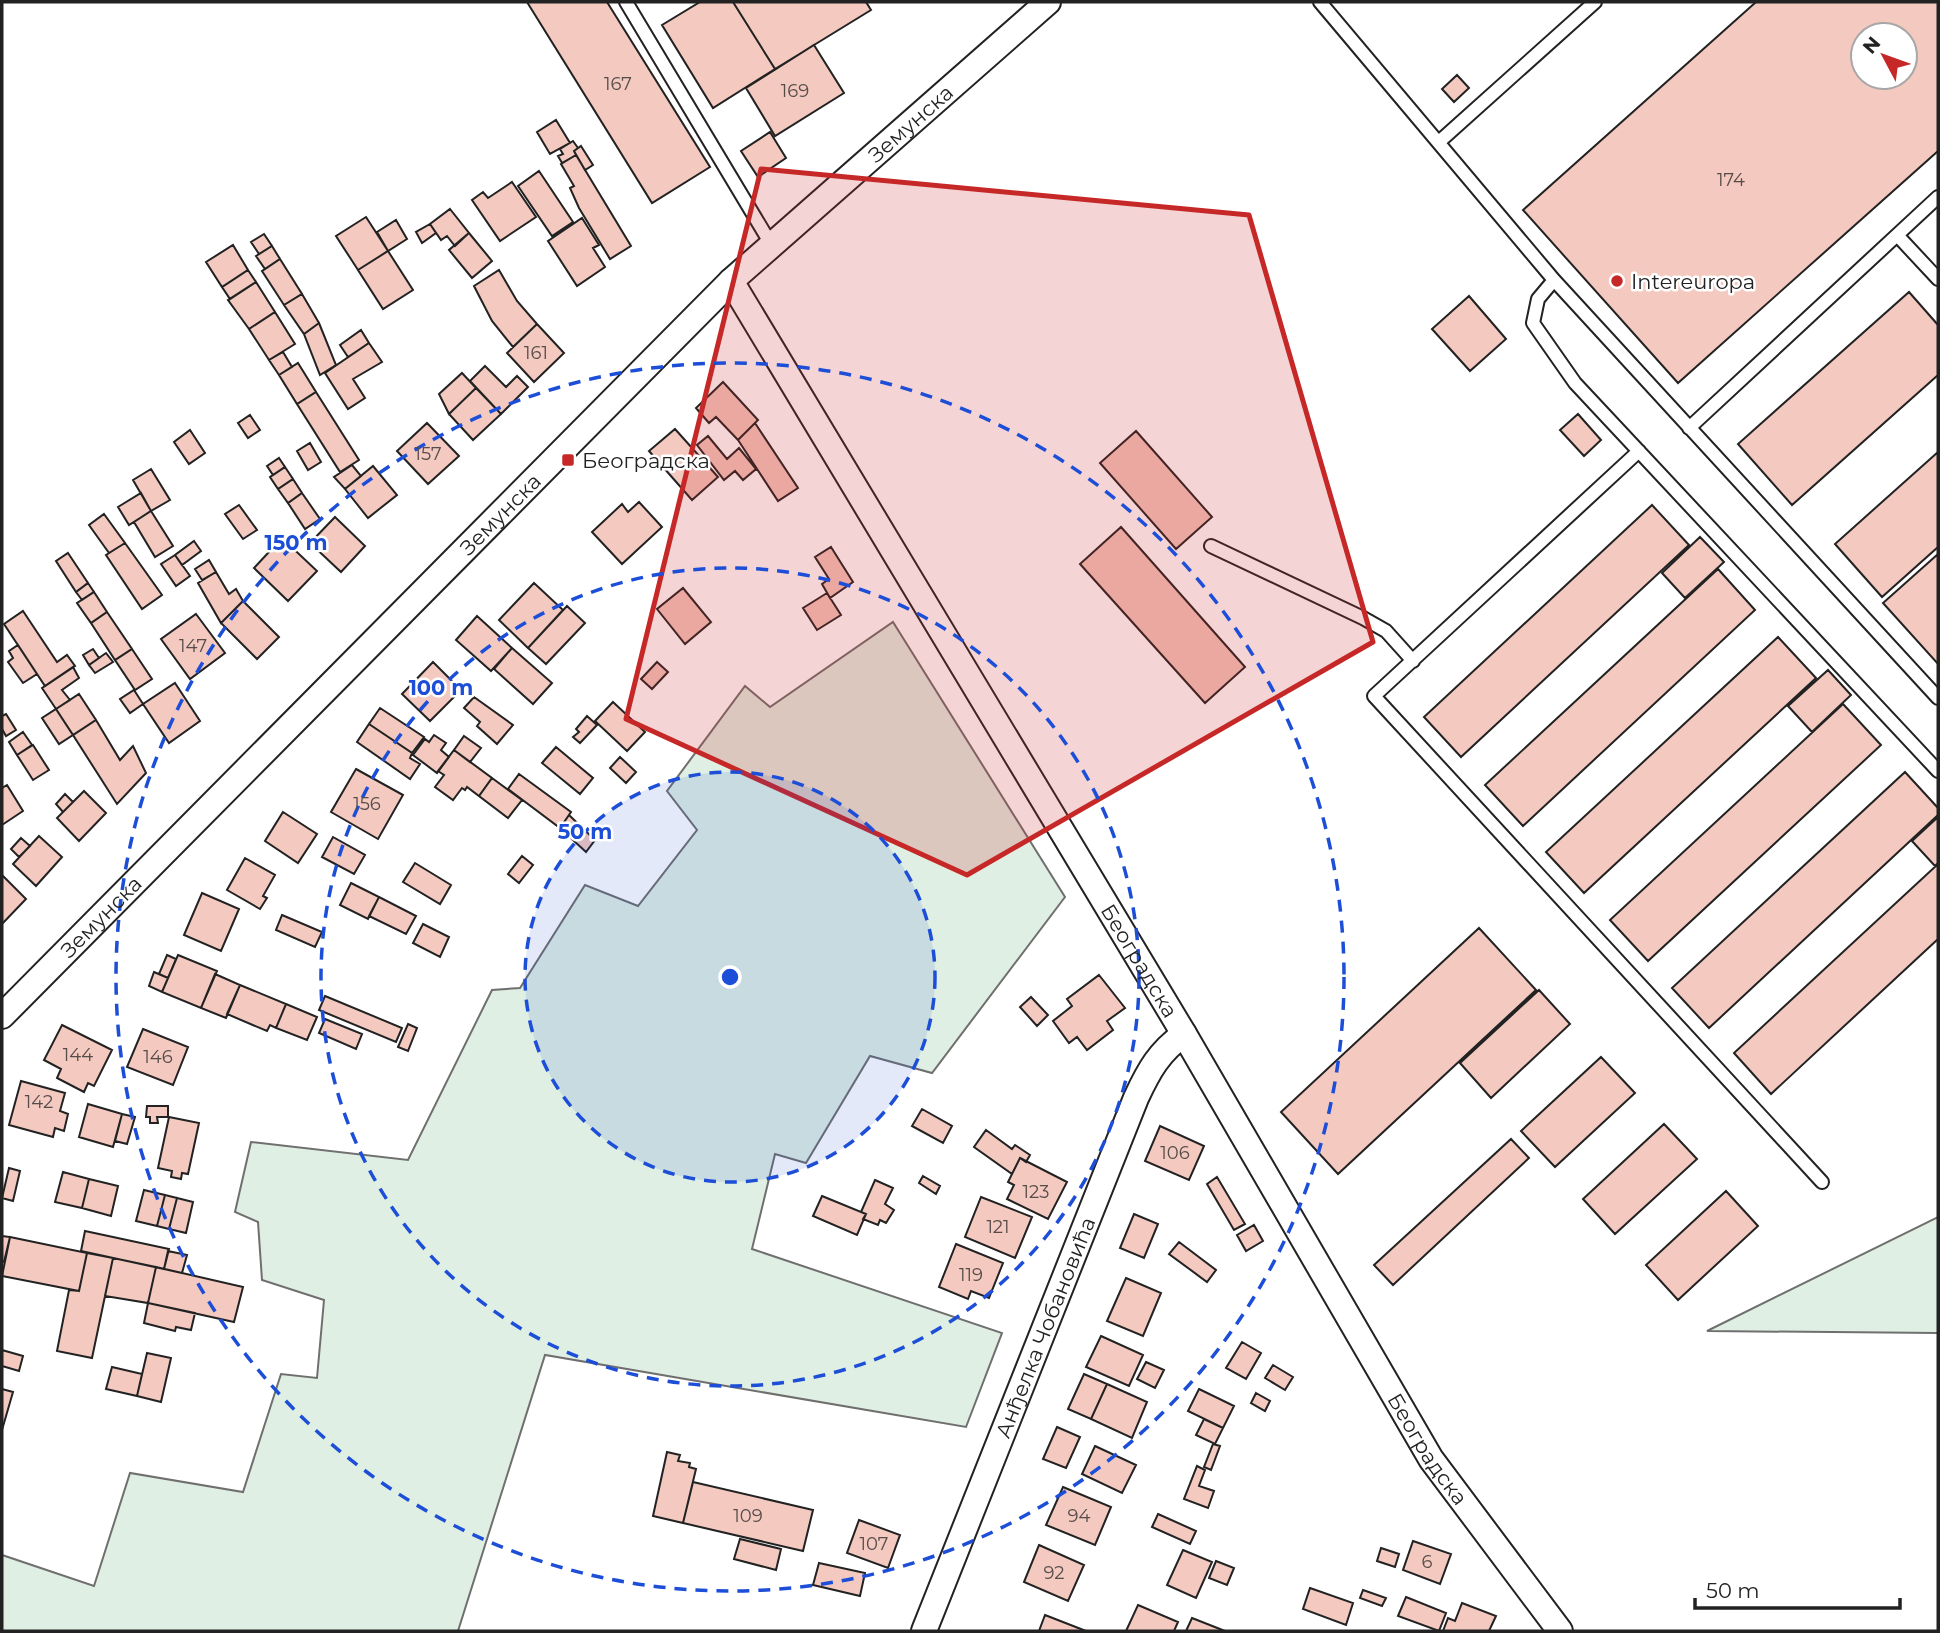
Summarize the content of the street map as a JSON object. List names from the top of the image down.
{
  "streets": {
    "street": ["Земунска", "Београдска", "Анђелка Чобановића"]
  },
  "crossings": [
    ["Земунска", "Београдска"],
    ["Београдска", "Анђелка Чобановића"]
  ],
  "places": {
    "other": ["Intereuropa"],
    "transit": ["Београдска"]
  },
  "house_numbers": [
    "167",
    "169",
    "174",
    "161",
    "157",
    "147",
    "156",
    "144",
    "146",
    "142",
    "106",
    "123",
    "121",
    "119",
    "109",
    "94",
    "107",
    "6",
    "92"
  ],
  "scale_bar": "50 m",
  "north": "top left",
  "rings": ["150 m", "100 m", "50 m"]
}
